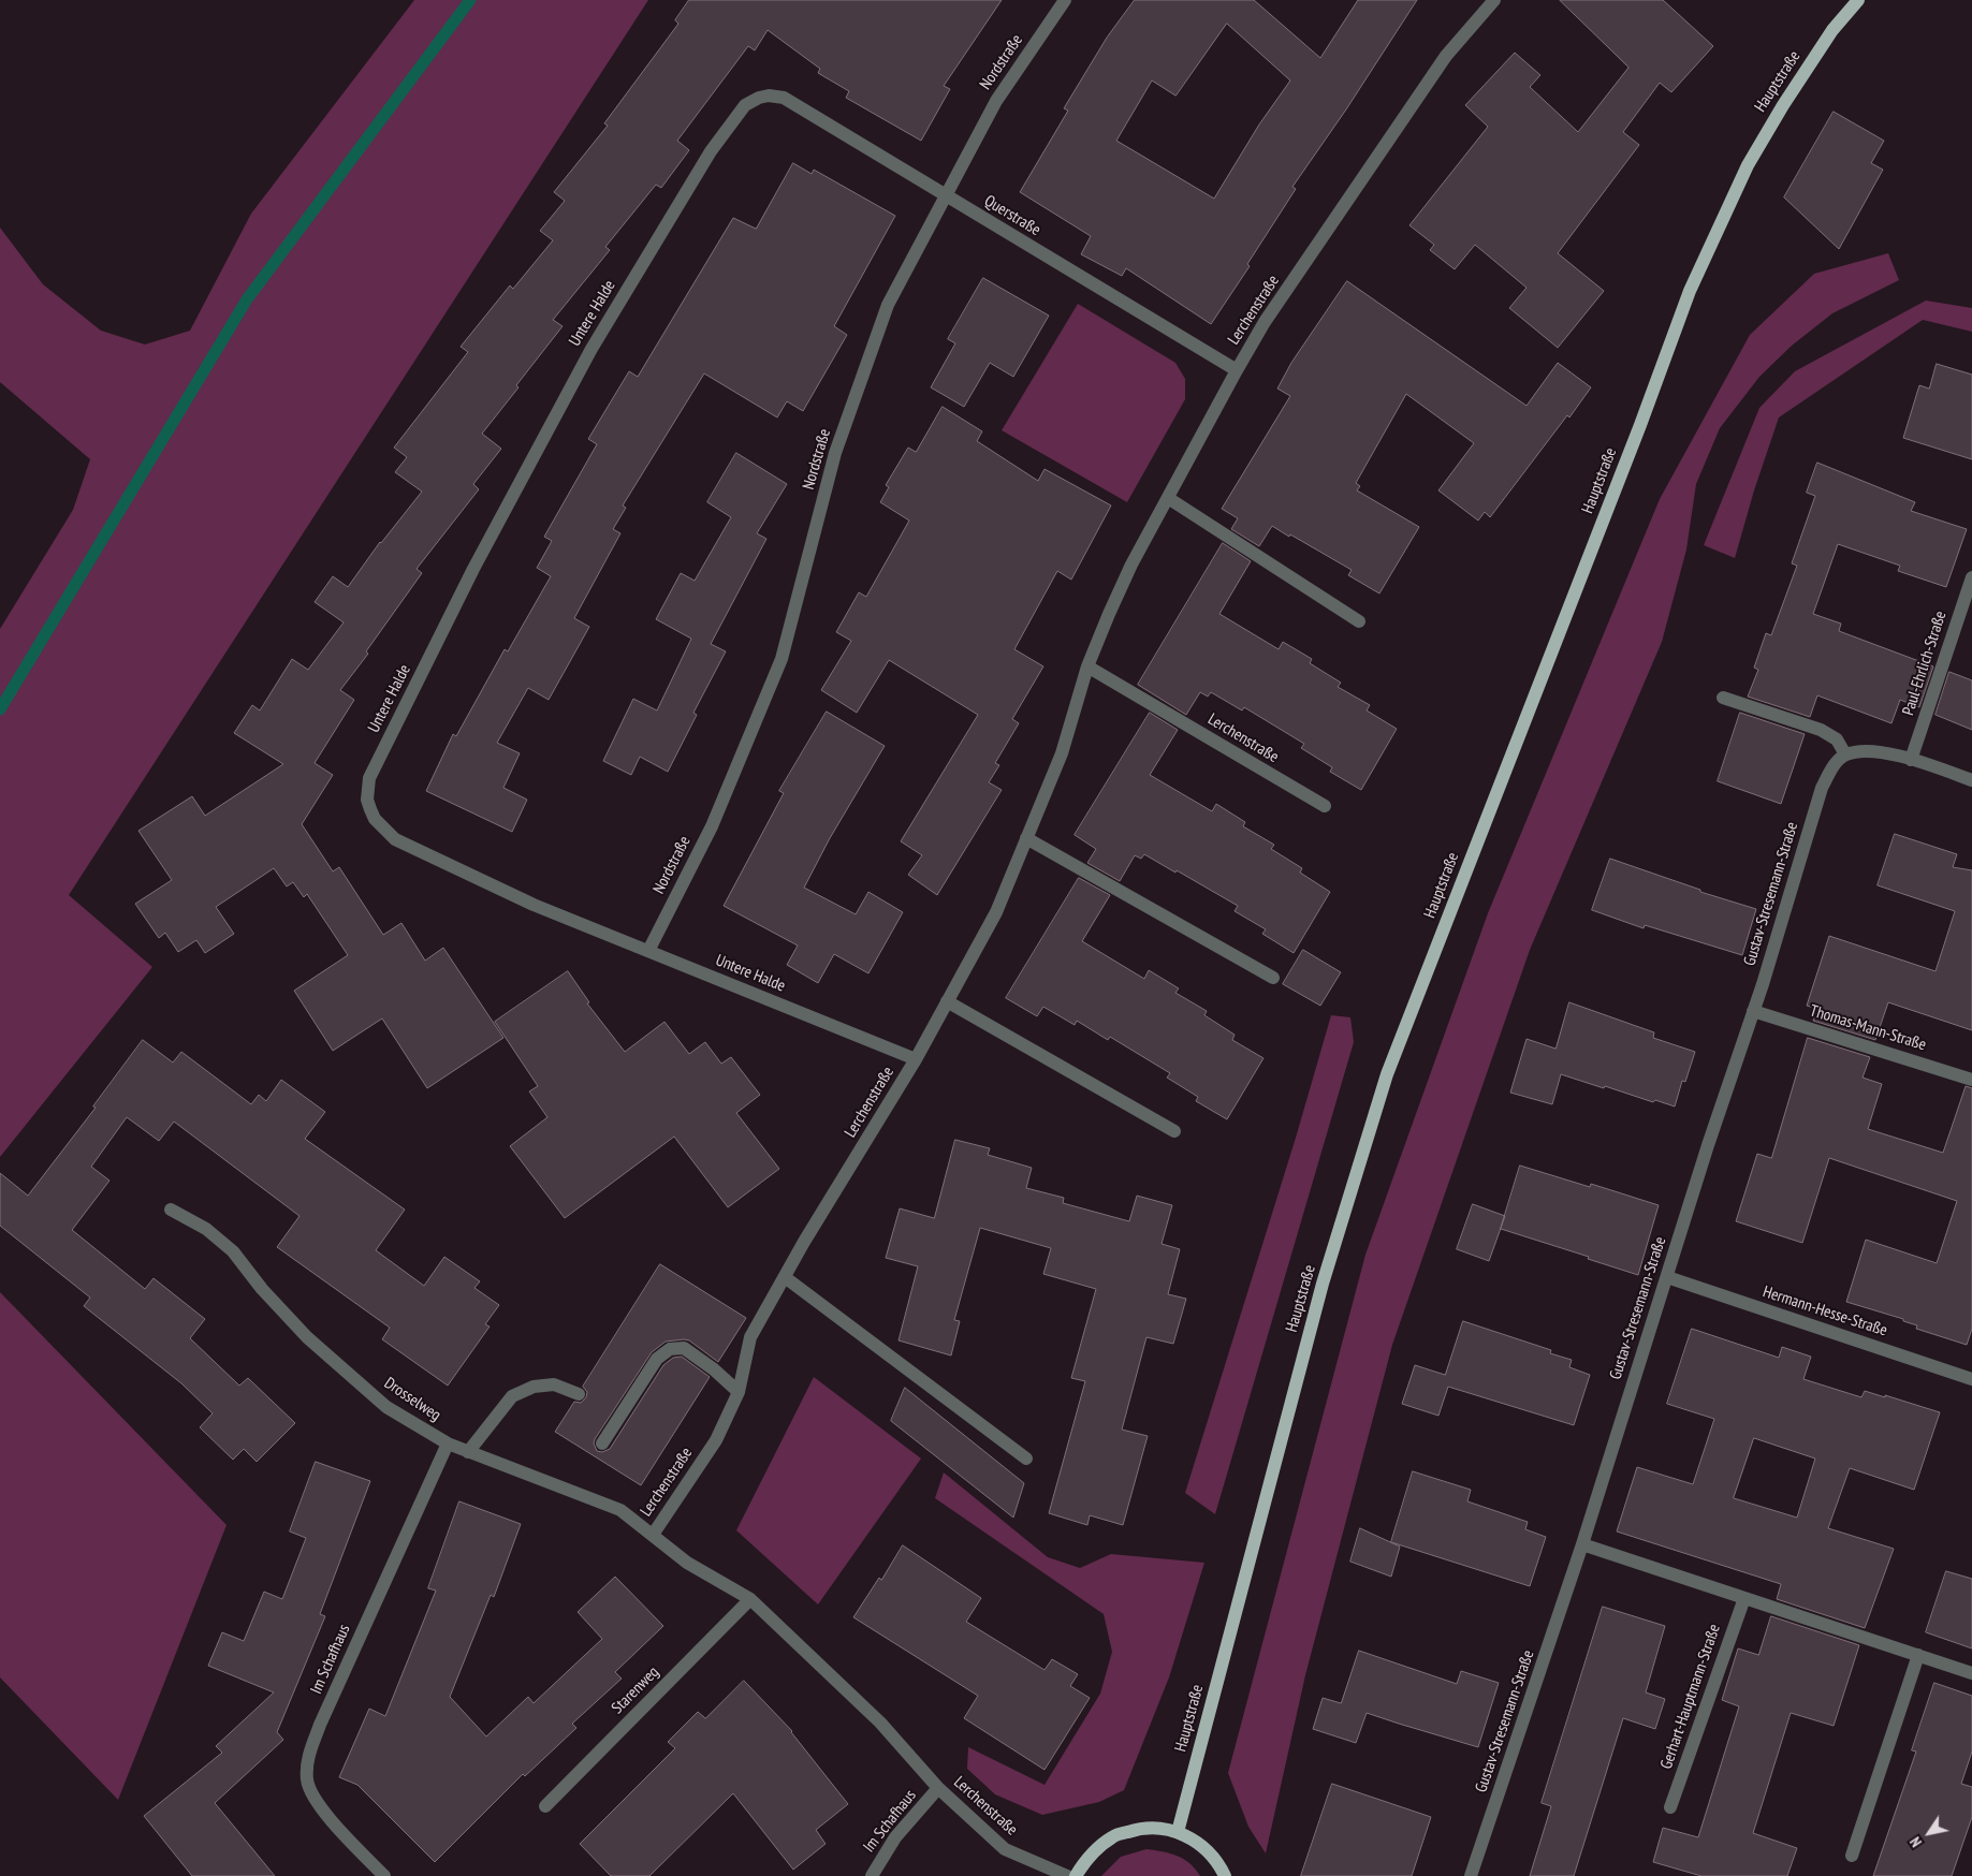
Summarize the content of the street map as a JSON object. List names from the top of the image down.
{
  "streets": {
    "main road": ["Hauptstraße"],
    "street": [
      "Nordstraße",
      "Querstraße",
      "Lerchenstraße",
      "Untere Halde",
      "Paul-Ehrlich-Straße",
      "Gustav-Stresemann-Straße",
      "Thomas-Mann-Straße",
      "Hermann-Hesse-Straße",
      "Drosselweg",
      "Im Schafhaus",
      "Starenweg",
      "Gerhart-Hauptmann-Straße"
    ]
  },
  "crossings": [
    ["Nordstraße", "Querstraße"],
    ["Nordstraße", "Untere Halde"],
    ["Querstraße", "Lerchenstraße"],
    ["Querstraße", "Untere Halde"],
    ["Lerchenstraße", "Untere Halde"],
    ["Lerchenstraße", "Drosselweg"],
    ["Lerchenstraße", "Im Schafhaus"],
    ["Lerchenstraße", "Starenweg"],
    ["Gustav-Stresemann-Straße", "Thomas-Mann-Straße"],
    ["Gustav-Stresemann-Straße", "Hermann-Hesse-Straße"],
    ["Drosselweg", "Im Schafhaus"]
  ],
  "north": "bottom left"
}
